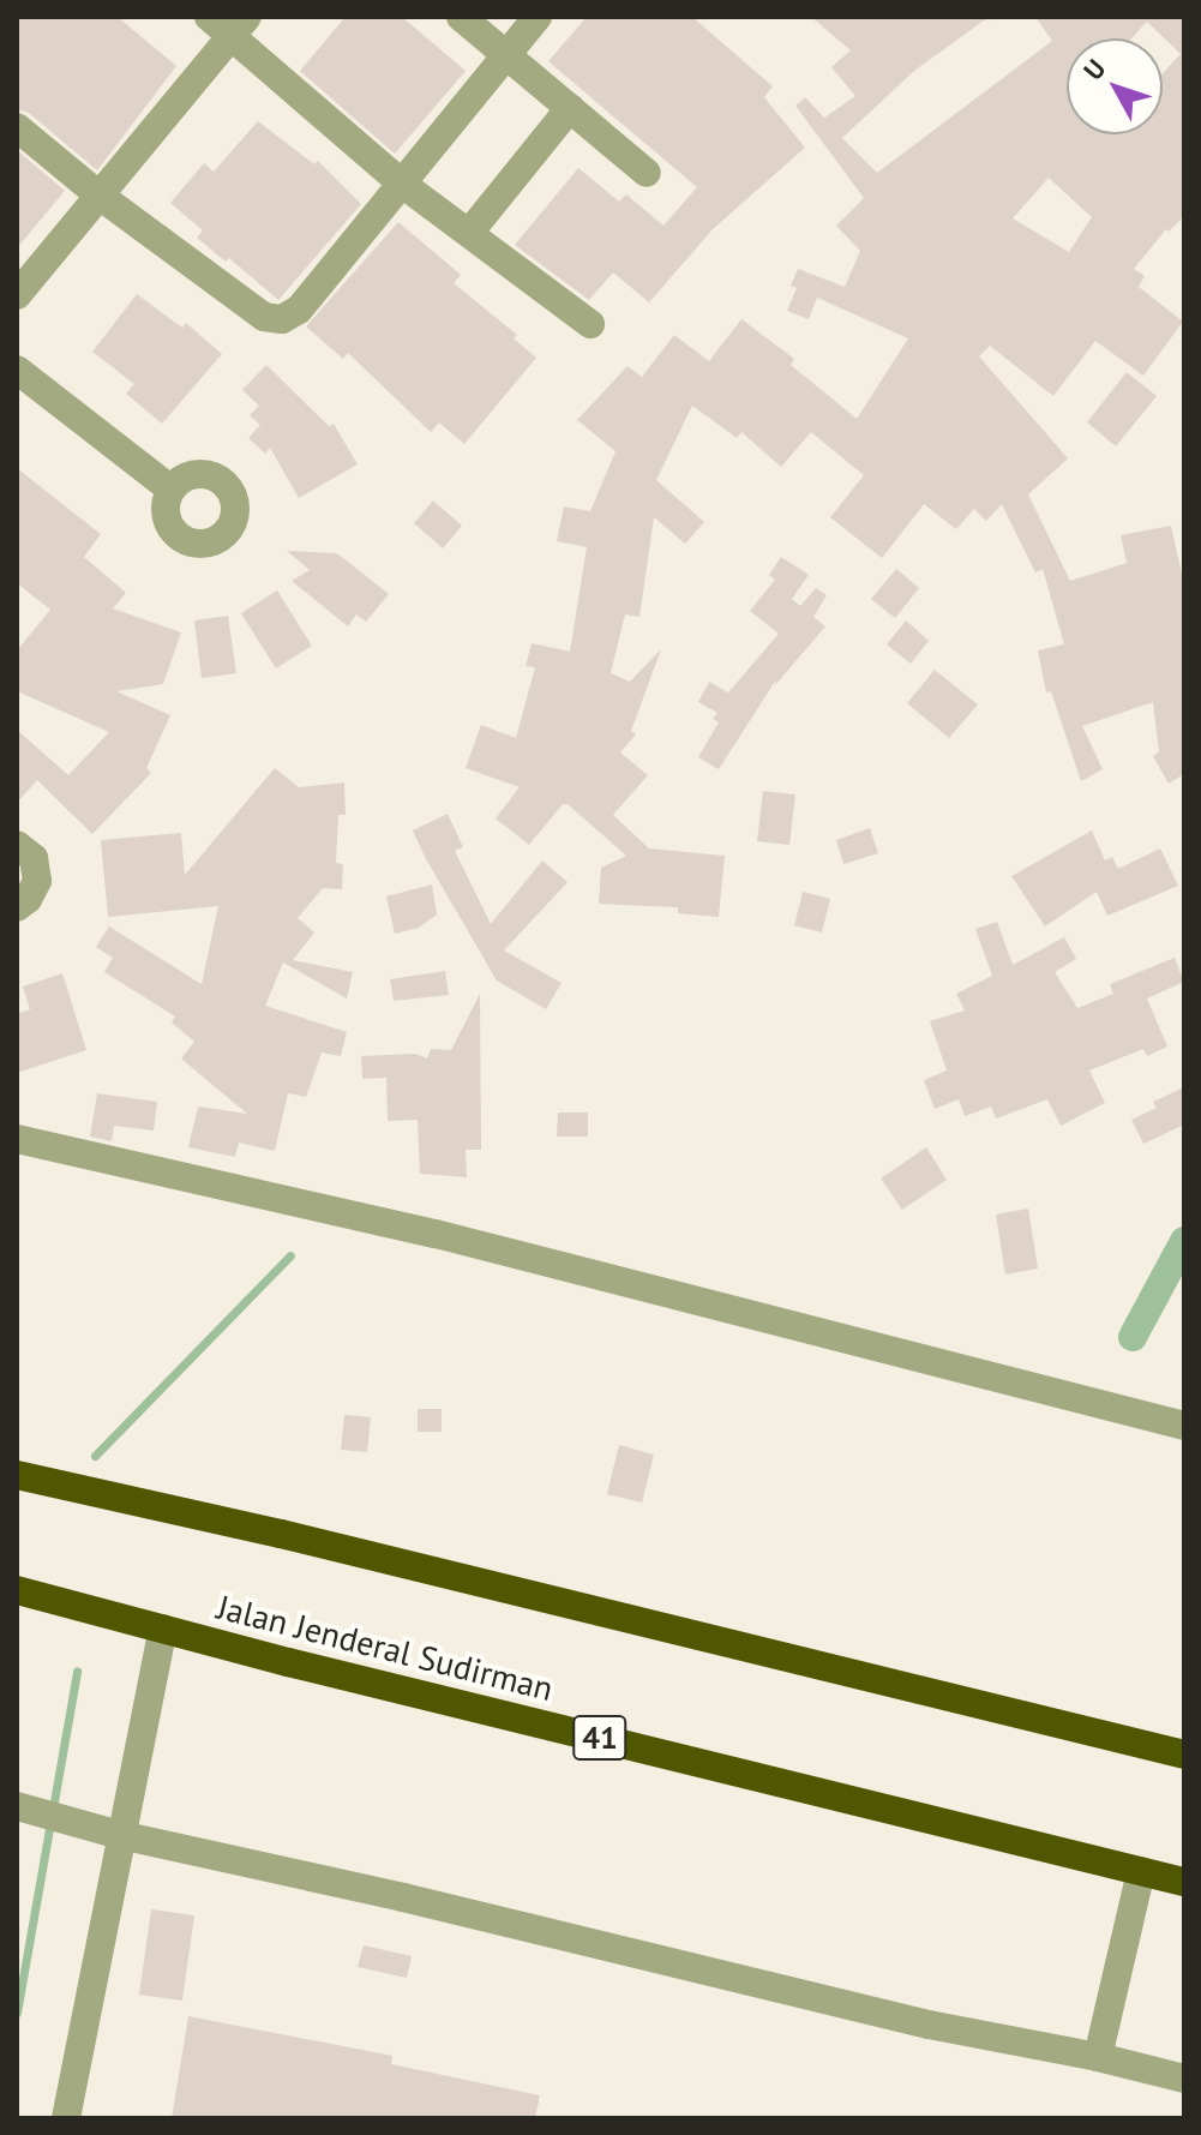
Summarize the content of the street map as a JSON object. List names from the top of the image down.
{
  "streets": {
    "highway": ["Jalan Jenderal Sudirman", "41"]
  },
  "north": "top left"
}
